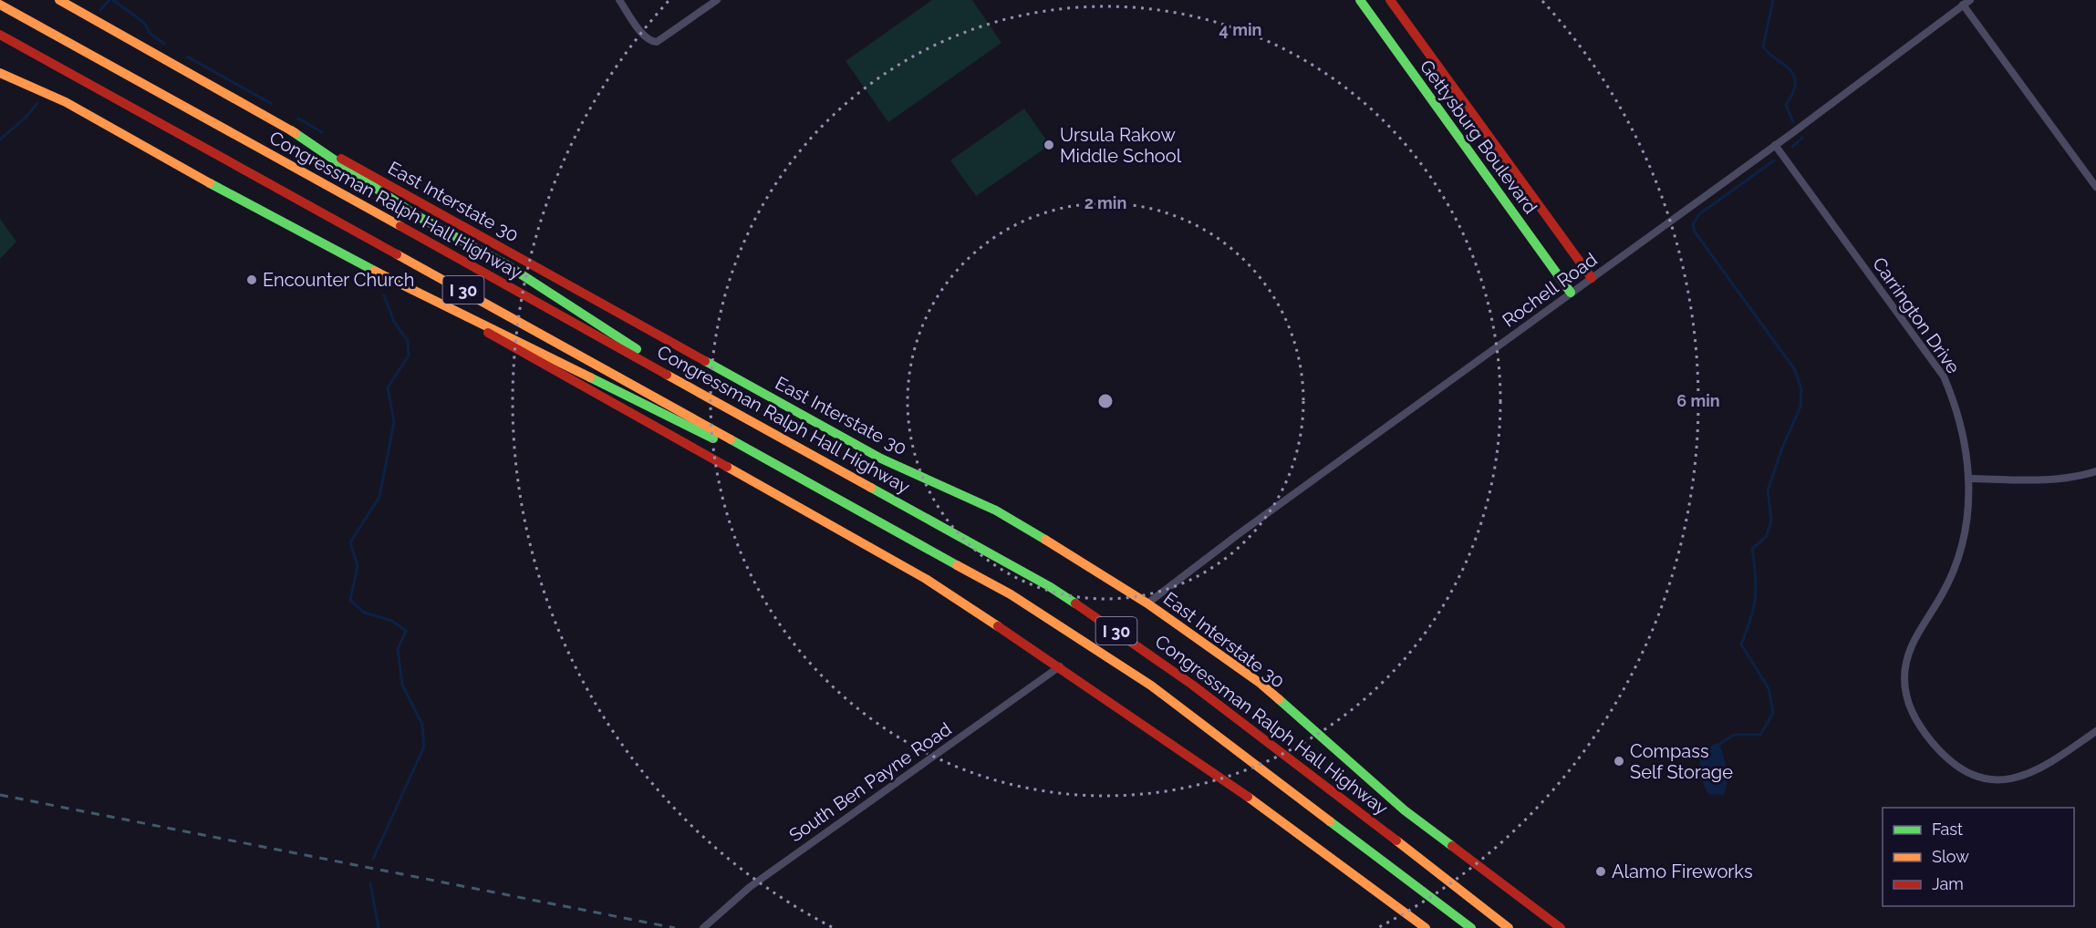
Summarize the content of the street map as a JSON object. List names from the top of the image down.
{
  "streets": {
    "main road": [
      "Gettysburg Boulevard",
      "East Interstate 30",
      "Congressman Ralph Hall Highway",
      "I 30"
    ],
    "street": ["Rochell Road", "Carrington Drive", "South Ben Payne Road"]
  },
  "crossings": [
    ["Gettysburg Boulevard", "Rochell Road"],
    ["East Interstate 30", "Rochell Road"],
    ["Rochell Road", "Carrington Drive"]
  ],
  "places": [
    "Ursula Rakow Middle School",
    "Encounter Church",
    "Compass Self Storage",
    "Alamo Fireworks"
  ],
  "legend": ["Fast", "Slow", "Jam"],
  "rings": ["4 min", "2 min", "6 min"]
}
